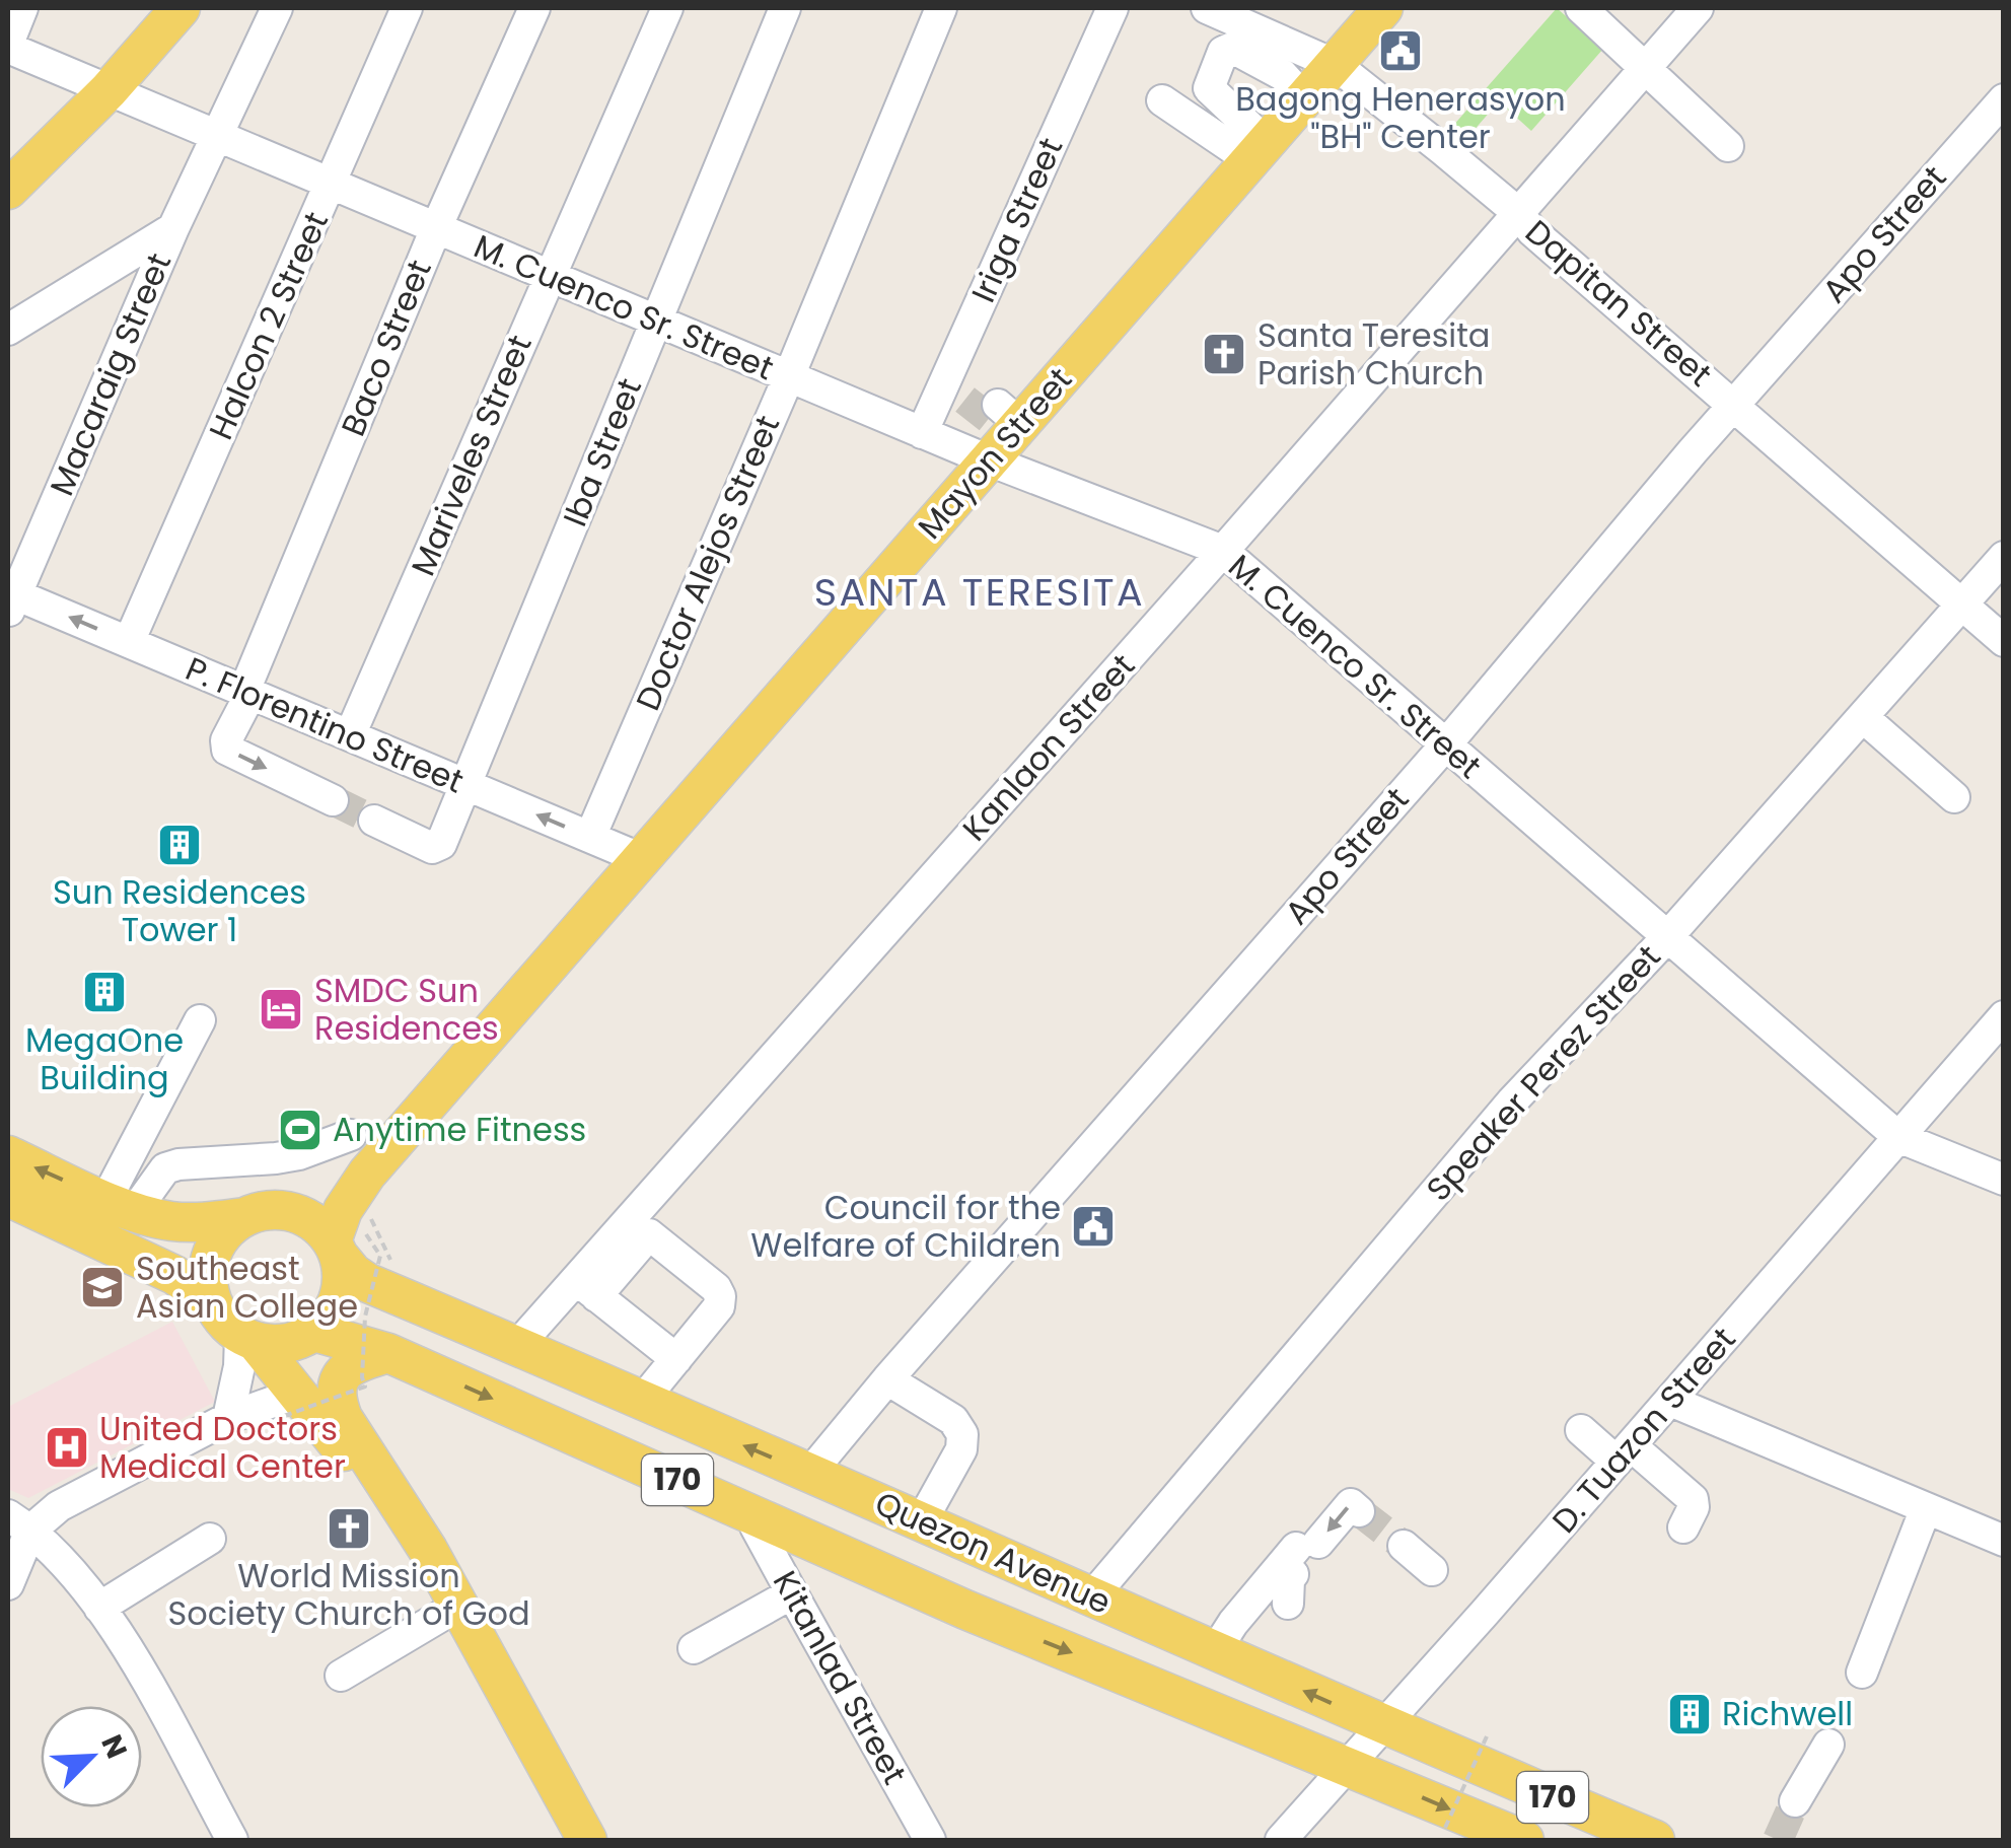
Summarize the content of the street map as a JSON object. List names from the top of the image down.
{
  "streets": {
    "main road": ["Mayon Street", "170", "Quezon Avenue"],
    "street": [
      "Iriga Street",
      "Apo Street",
      "Dapitan Street",
      "M. Cuenco Sr. Street",
      "Halcon 2 Street",
      "Baco Street",
      "Macaraig Street",
      "Iba Street",
      "Mariveles Street",
      "Doctor Alejos Street",
      "P. Florentino Street",
      "Kanlaon Street",
      "Speaker Perez Street",
      "D. Tuazon Street",
      "Kitanlad Street"
    ]
  },
  "crossings": [
    ["Iriga Street", "M. Cuenco Sr. Street"],
    ["Iriga Street", "Mayon Street"],
    ["Apo Street", "Dapitan Street"],
    ["Apo Street", "M. Cuenco Sr. Street"],
    ["Apo Street", "Quezon Avenue"],
    ["Dapitan Street", "Mayon Street"],
    ["Dapitan Street", "Kanlaon Street"],
    ["Dapitan Street", "Speaker Perez Street"],
    ["M. Cuenco Sr. Street", "Halcon 2 Street"],
    ["M. Cuenco Sr. Street", "Baco Street"],
    ["M. Cuenco Sr. Street", "Macaraig Street"],
    ["M. Cuenco Sr. Street", "Iba Street"],
    ["M. Cuenco Sr. Street", "Mayon Street"],
    ["M. Cuenco Sr. Street", "Mariveles Street"],
    ["M. Cuenco Sr. Street", "Doctor Alejos Street"],
    ["M. Cuenco Sr. Street", "Kanlaon Street"],
    ["M. Cuenco Sr. Street", "Speaker Perez Street"],
    ["M. Cuenco Sr. Street", "D. Tuazon Street"],
    ["Halcon 2 Street", "P. Florentino Street"],
    ["Baco Street", "P. Florentino Street"],
    ["Macaraig Street", "P. Florentino Street"],
    ["Iba Street", "P. Florentino Street"],
    ["Mayon Street", "P. Florentino Street"],
    ["Mayon Street", "170"],
    ["Mayon Street", "Quezon Avenue"],
    ["Mariveles Street", "P. Florentino Street"],
    ["Doctor Alejos Street", "P. Florentino Street"],
    ["Kanlaon Street", "Quezon Avenue"],
    ["Speaker Perez Street", "Quezon Avenue"],
    ["D. Tuazon Street", "Quezon Avenue"],
    ["170", "Quezon Avenue"],
    ["Quezon Avenue", "Kitanlad Street"]
  ],
  "one_way": ["P. Florentino Street"],
  "districts": ["SANTA TERESITA"],
  "places": {
    "public building": ["Bagong Henerasyon \"BH\" Center", "Council for the Welfare of Children"],
    "church": ["Santa Teresita Parish Church", "World Mission Society Church of God"],
    "building": ["Sun Residences Tower 1", "MegaOne Building", "Richwell"],
    "hotel": ["SMDC Sun Residences"],
    "sports": ["Anytime Fitness"],
    "school or university": ["Southeast Asian College"],
    "hospital": ["United Doctors Medical Center"]
  },
  "north": "top right"
}
